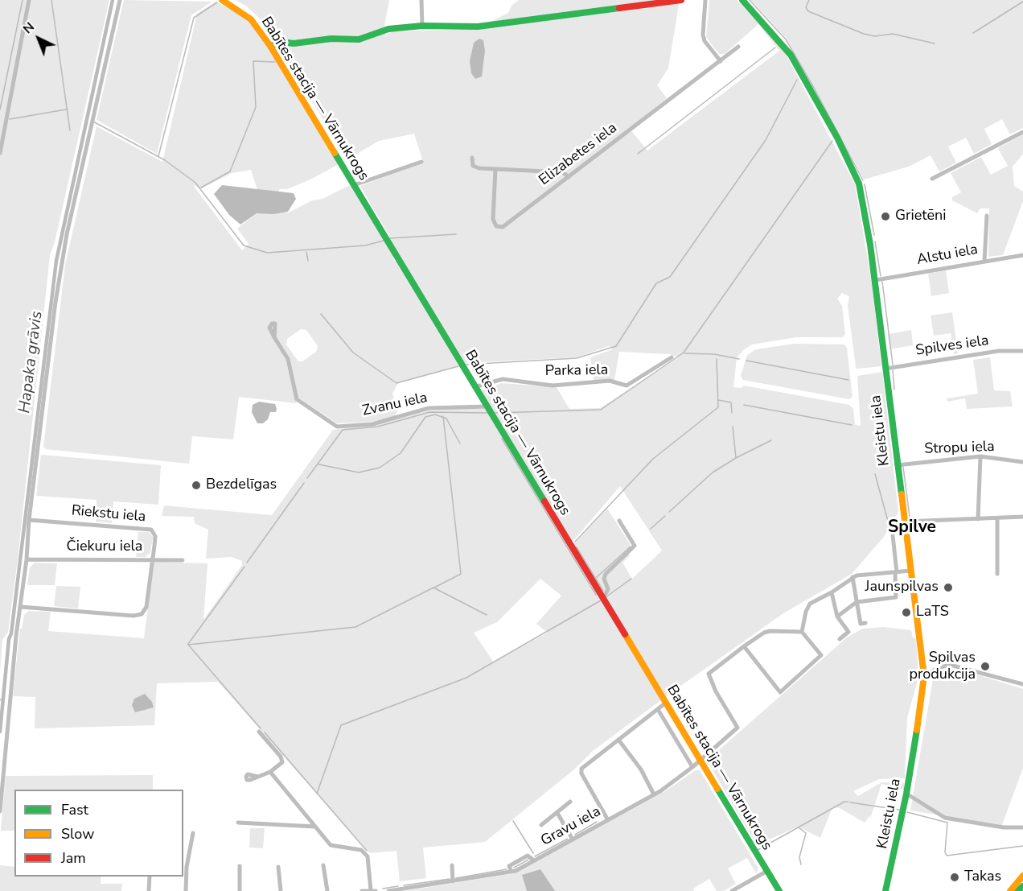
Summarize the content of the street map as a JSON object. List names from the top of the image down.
{
  "streets": {
    "main road": ["Babītes stacija — Vārnukrogs", "Kleistu iela"],
    "street": [
      "Elizabetes iela",
      "Alstu iela",
      "Spilves iela",
      "Parka iela",
      "Zvanu iela",
      "Stropu iela",
      "Riekstu iela",
      "Čiekuru iela",
      "Gravu iela"
    ]
  },
  "crossings": [
    ["Babītes stacija — Vārnukrogs", "Parka iela"],
    ["Babītes stacija — Vārnukrogs", "Zvanu iela"],
    ["Babītes stacija — Vārnukrogs", "Gravu iela"],
    ["Alstu iela", "Kleistu iela"],
    ["Spilves iela", "Kleistu iela"],
    ["Kleistu iela", "Stropu iela"],
    ["Riekstu iela", "Čiekuru iela"]
  ],
  "districts": ["Spilve"],
  "water": ["Hapaka grāvis"],
  "places": [
    "Grietēni",
    "Bezdelīgas",
    "Jaunspilvas",
    "LaTS",
    "Spilvas produkcija",
    "Takas"
  ],
  "legend": ["Fast", "Slow", "Jam"],
  "north": "top left"
}
